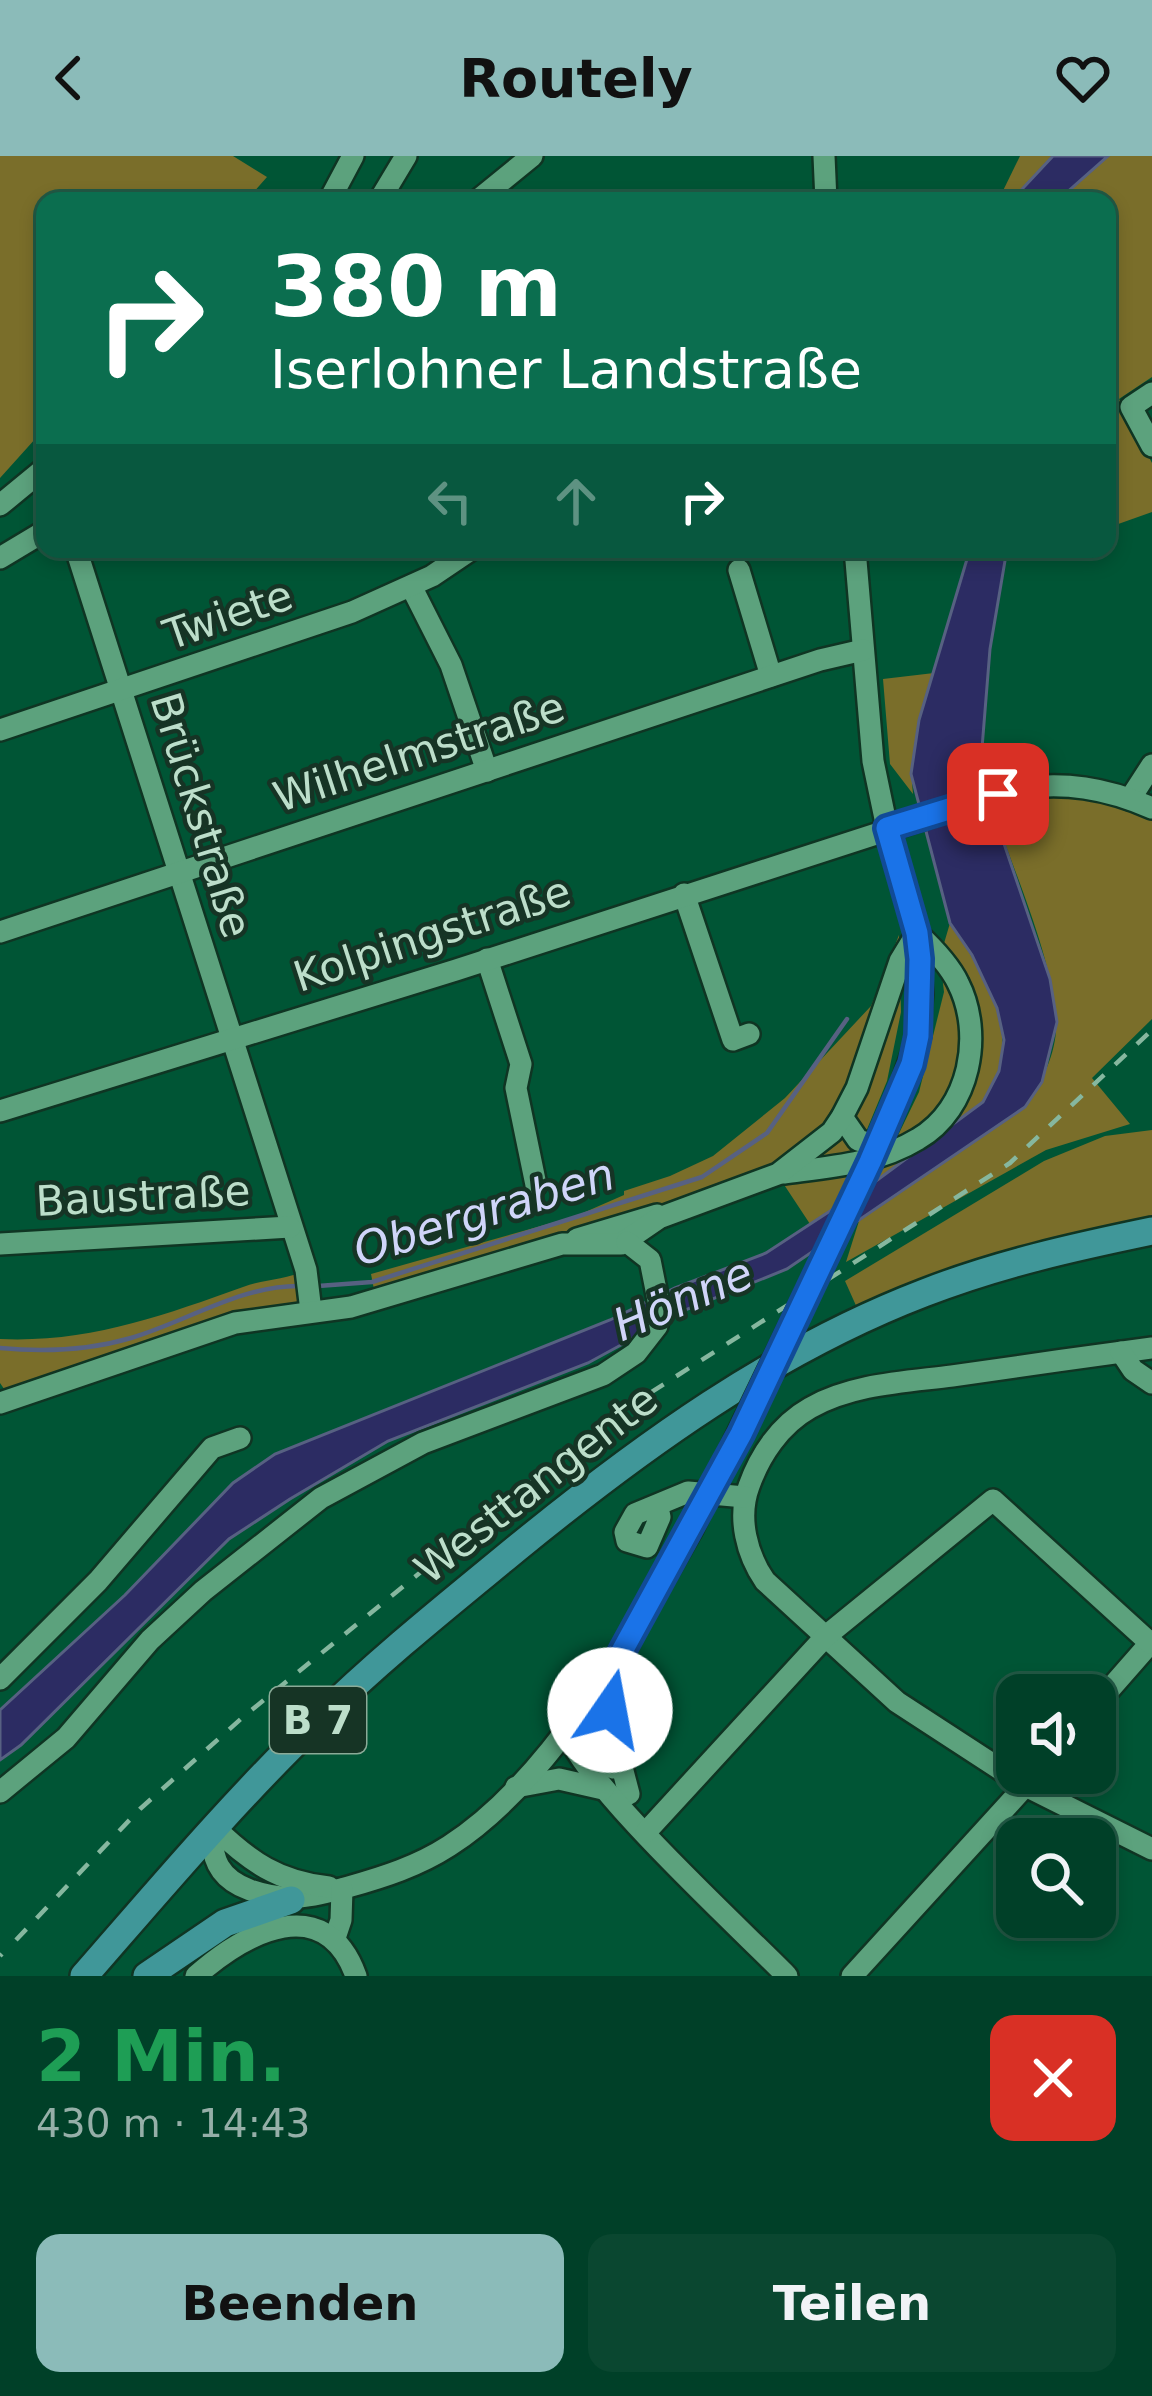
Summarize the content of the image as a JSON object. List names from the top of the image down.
{
  "streets": {
    "main road": ["Westtangente", "B 7"],
    "street": [
      "Twiete",
      "Wilhelmstraße",
      "Brückstraße",
      "Kolpingstraße",
      "Baustraße"
    ]
  },
  "crossings": [
    ["Twiete", "Brückstraße"],
    ["Wilhelmstraße", "Brückstraße"],
    ["Brückstraße", "Kolpingstraße"],
    ["Brückstraße", "Baustraße"]
  ],
  "water": ["Obergraben", "Hönne"],
  "page": {
    "header": "Routely",
    "turn": ["380 m", "Iserlohner Landstraße"],
    "heading": ["2 Min.", "430 m · 14:43"],
    "buttons": ["Beenden", "Teilen"]
  }
}
